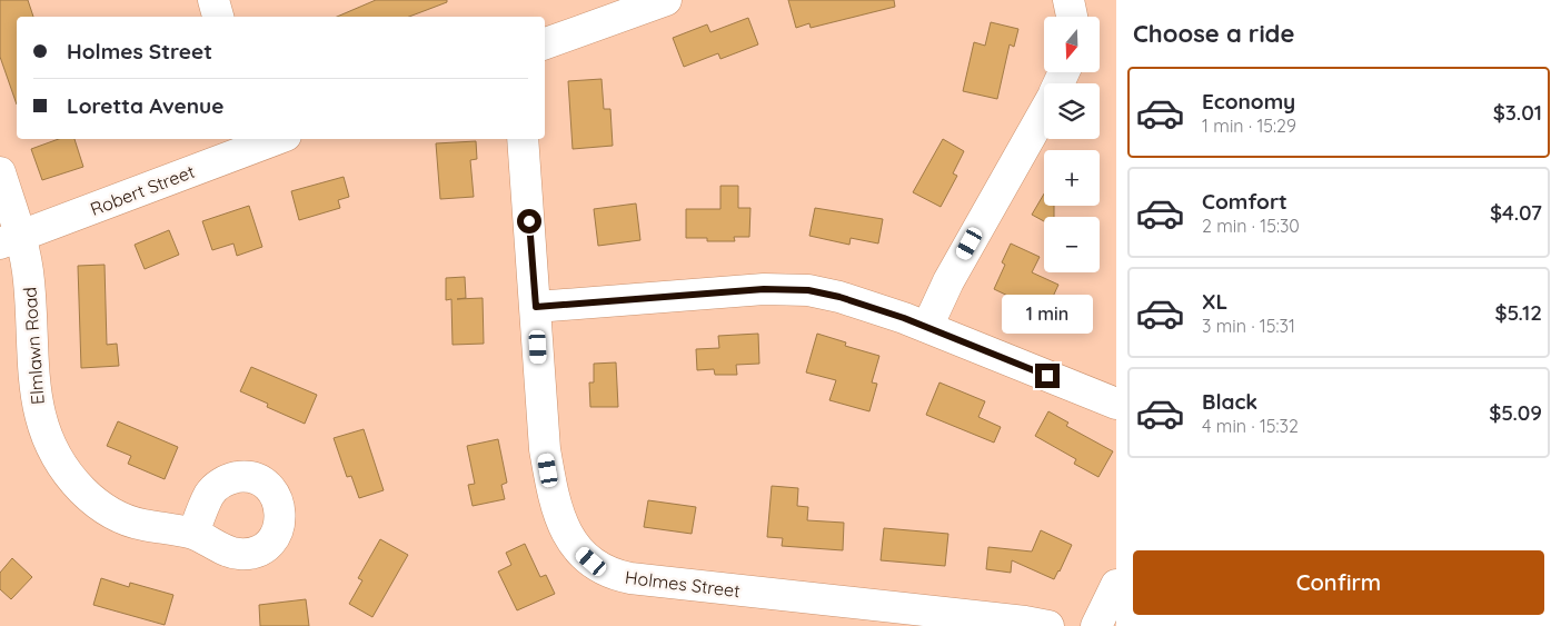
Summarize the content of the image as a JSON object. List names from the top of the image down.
{
  "streets": {
    "street": ["Robert Street", "Elmlawn Road", "Holmes Street"]
  },
  "crossings": [
    ["Robert Street", "Elmlawn Road"]
  ],
  "north": "bottom",
  "page": {
    "heading": "Choose a ride",
    "map_buttons": ["+", "−"],
    "banner": ["Holmes Street", "Loretta Avenue"],
    "list": [
      {
        "name": "Economy",
        "note": "1 min · 15:29",
        "value": "$3.01"
      },
      {
        "name": "Comfort",
        "note": "2 min · 15:30",
        "value": "$4.07"
      },
      {
        "name": "XL",
        "note": "3 min · 15:31",
        "value": "$5.12"
      },
      {
        "name": "Black",
        "note": "4 min · 15:32",
        "value": "$5.09"
      }
    ],
    "bubble": "1 min",
    "buttons": "Confirm"
  }
}
